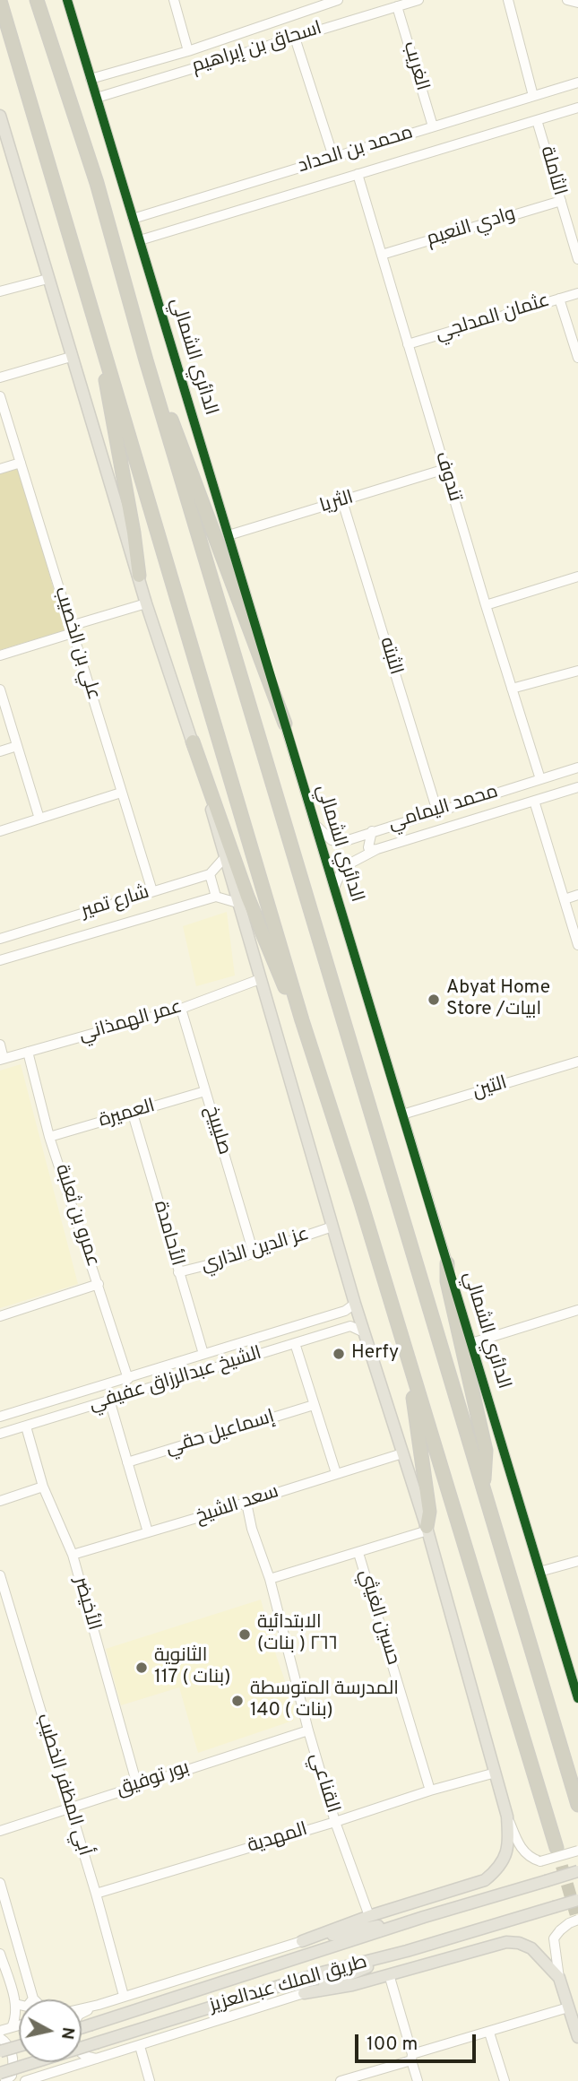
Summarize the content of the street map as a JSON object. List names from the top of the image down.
{
  "streets": {
    "main road": ["طريق الملك عبدالعزيز"],
    "street": [
      "اسحاق بن إبراهيم",
      "الغريب",
      "محمد بن الحداد",
      "الثاملة",
      "وادي النعيم",
      "عثمان المدلجي",
      "الدائري الشمالي",
      "تندوف",
      "الثريا",
      "علي بن الخصيب",
      "الثبته",
      "محمد اليمامي",
      "شارع تمير",
      "عمر الهمذاني",
      "التين",
      "العميرة",
      "صليبيخ",
      "عمرو بن ثعلبة",
      "الأحامدة",
      "عز الدين الذاري",
      "الشيخ عبدالرزاق عفيفي",
      "إسماعيل حقي",
      "سعد الشيخ",
      "الأخيضر",
      "حسين الغيثي",
      "بور توفيق",
      "القناعي",
      "أبي المظفر الخطيب",
      "المهدية"
    ]
  },
  "crossings": [
    ["اسحاق بن إبراهيم", "الغريب"],
    ["اسحاق بن إبراهيم", "الدائري الشمالي"],
    ["الغريب", "محمد بن الحداد"],
    ["محمد بن الحداد", "الثاملة"],
    ["محمد بن الحداد", "الدائري الشمالي"],
    ["محمد بن الحداد", "تندوف"],
    ["الثاملة", "وادي النعيم"],
    ["وادي النعيم", "تندوف"],
    ["عثمان المدلجي", "تندوف"],
    ["الدائري الشمالي", "الثريا"],
    ["الدائري الشمالي", "محمد اليمامي"],
    ["الدائري الشمالي", "التين"],
    ["تندوف", "الثريا"],
    ["تندوف", "محمد اليمامي"],
    ["الثريا", "الثبته"],
    ["علي بن الخصيب", "شارع تمير"],
    ["الثبته", "محمد اليمامي"],
    ["عمر الهمذاني", "صليبيخ"],
    ["عمر الهمذاني", "عمرو بن ثعلبة"],
    ["العميرة", "صليبيخ"],
    ["العميرة", "عمرو بن ثعلبة"],
    ["العميرة", "الأحامدة"],
    ["صليبيخ", "عز الدين الذاري"],
    ["عمرو بن ثعلبة", "الشيخ عبدالرزاق عفيفي"],
    ["الأحامدة", "عز الدين الذاري"],
    ["الأحامدة", "الشيخ عبدالرزاق عفيفي"],
    ["الشيخ عبدالرزاق عفيفي", "الأخيضر"],
    ["سعد الشيخ", "الأخيضر"],
    ["سعد الشيخ", "القناعي"],
    ["الأخيضر", "بور توفيق"],
    ["حسين الغيثي", "المهدية"],
    ["بور توفيق", "القناعي"],
    ["بور توفيق", "أبي المظفر الخطيب"],
    ["القناعي", "المهدية"],
    ["أبي المظفر الخطيب", "المهدية"]
  ],
  "places": [
    "Abyat Home Store /ابيات",
    "Herfy",
    "الابتدائية ٢٦٦ ( بنات)",
    "الثانوية 117 ( بنات)",
    "المدرسة المتوسطة 140 ( بنات)"
  ],
  "scale_bar": "100 m",
  "north": "right"
}
